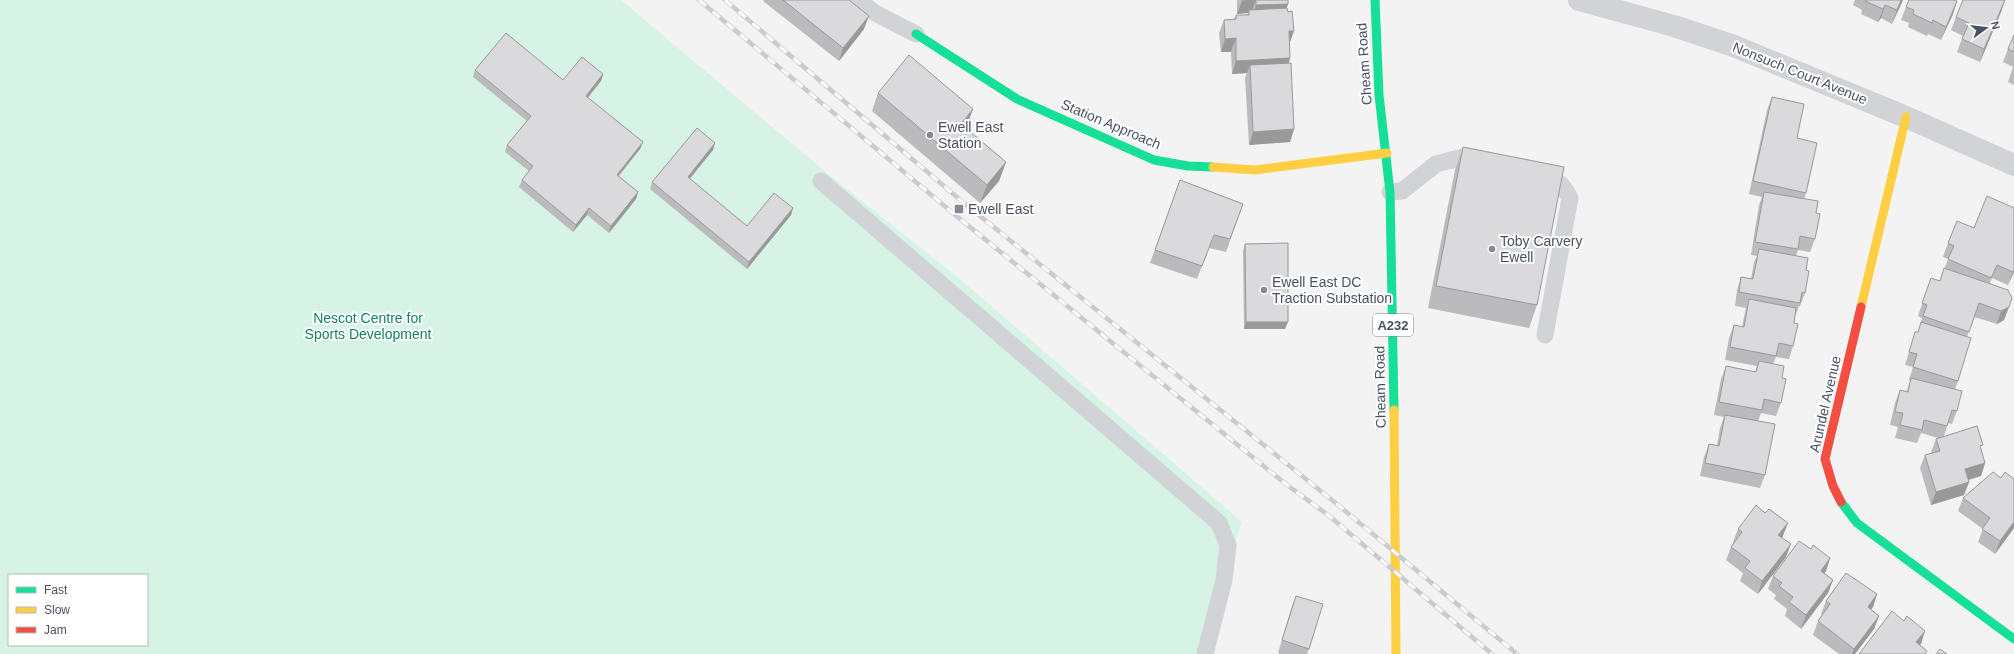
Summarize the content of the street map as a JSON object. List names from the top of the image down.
{
  "streets": {
    "main road": [
      "Cheam Road",
      "Station Approach",
      "A232",
      "Arundel Avenue"
    ],
    "street": ["Nonsuch Court Avenue"]
  },
  "crossings": [
    ["Cheam Road", "Station Approach"],
    ["Nonsuch Court Avenue", "Arundel Avenue"]
  ],
  "parks": ["Nescot Centre for Sports Development"],
  "places": {
    "other": ["Ewell East Station", "Toby Carvery Ewell", "Ewell East DC Traction Substation"],
    "transit": ["Ewell East"]
  },
  "legend": ["Fast", "Slow", "Jam"],
  "north": "right"
}
